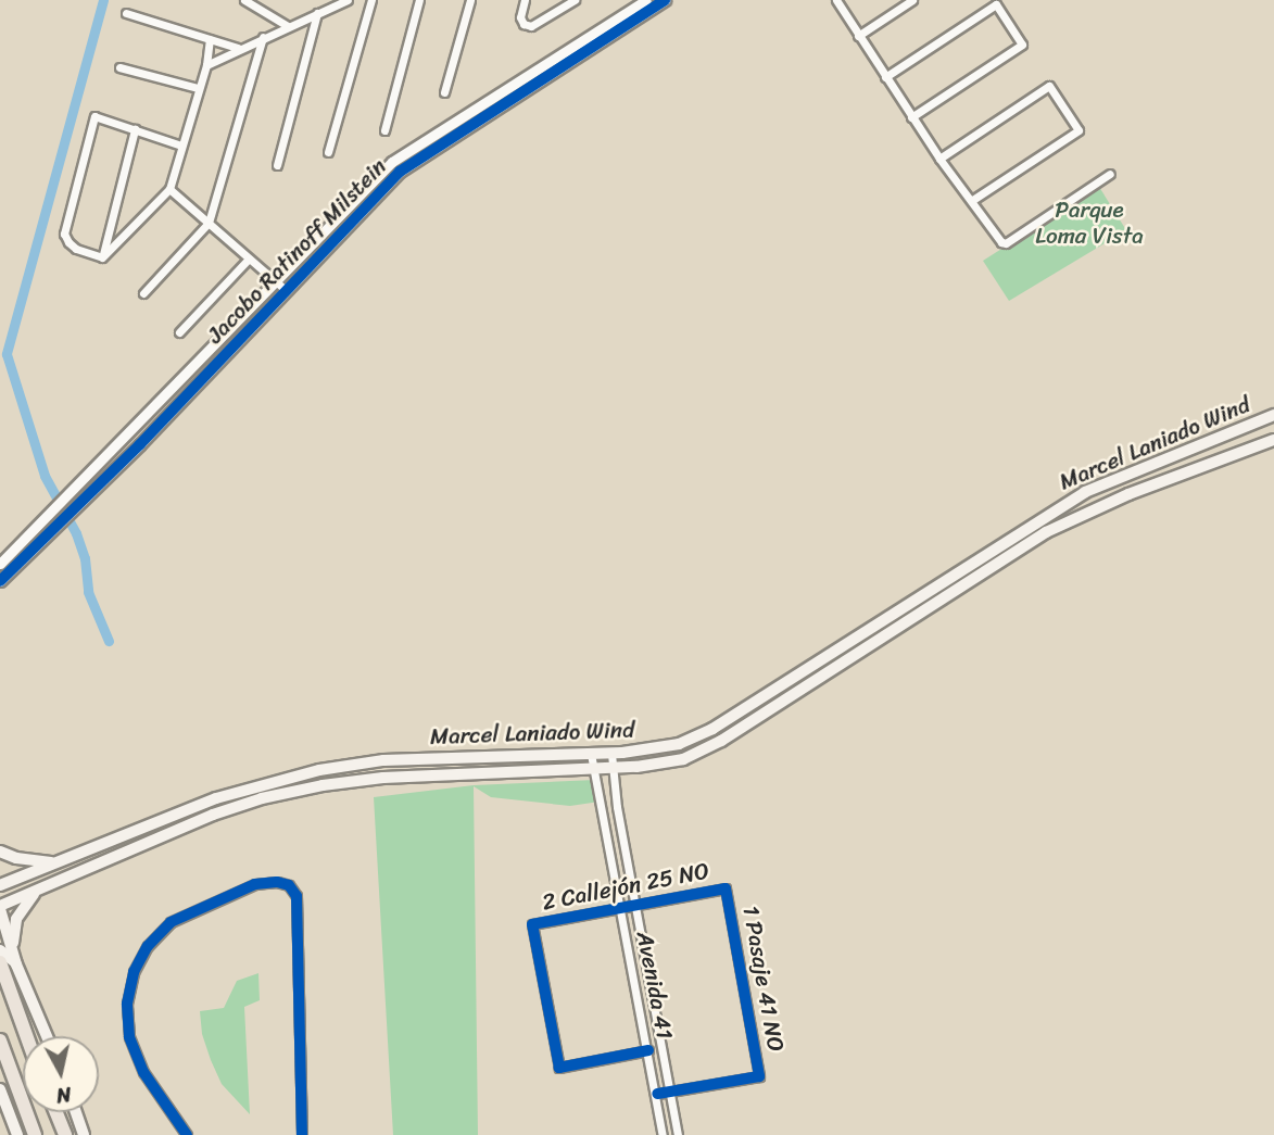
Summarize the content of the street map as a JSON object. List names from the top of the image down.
{
  "streets": {
    "main road": ["Marcel Laniado Wind"],
    "street": [
      "Jacobo Ratinoff Milstein",
      "2 Callejón 25 NO",
      "1 Pasaje 41 NO",
      "Avenida 41"
    ]
  },
  "crossings": [
    ["Marcel Laniado Wind", "Avenida 41"],
    ["2 Callejón 25 NO", "1 Pasaje 41 NO"],
    ["2 Callejón 25 NO", "Avenida 41"],
    ["1 Pasaje 41 NO", "Avenida 41"]
  ],
  "parks": ["Parque Loma Vista"],
  "north": "bottom"
}
